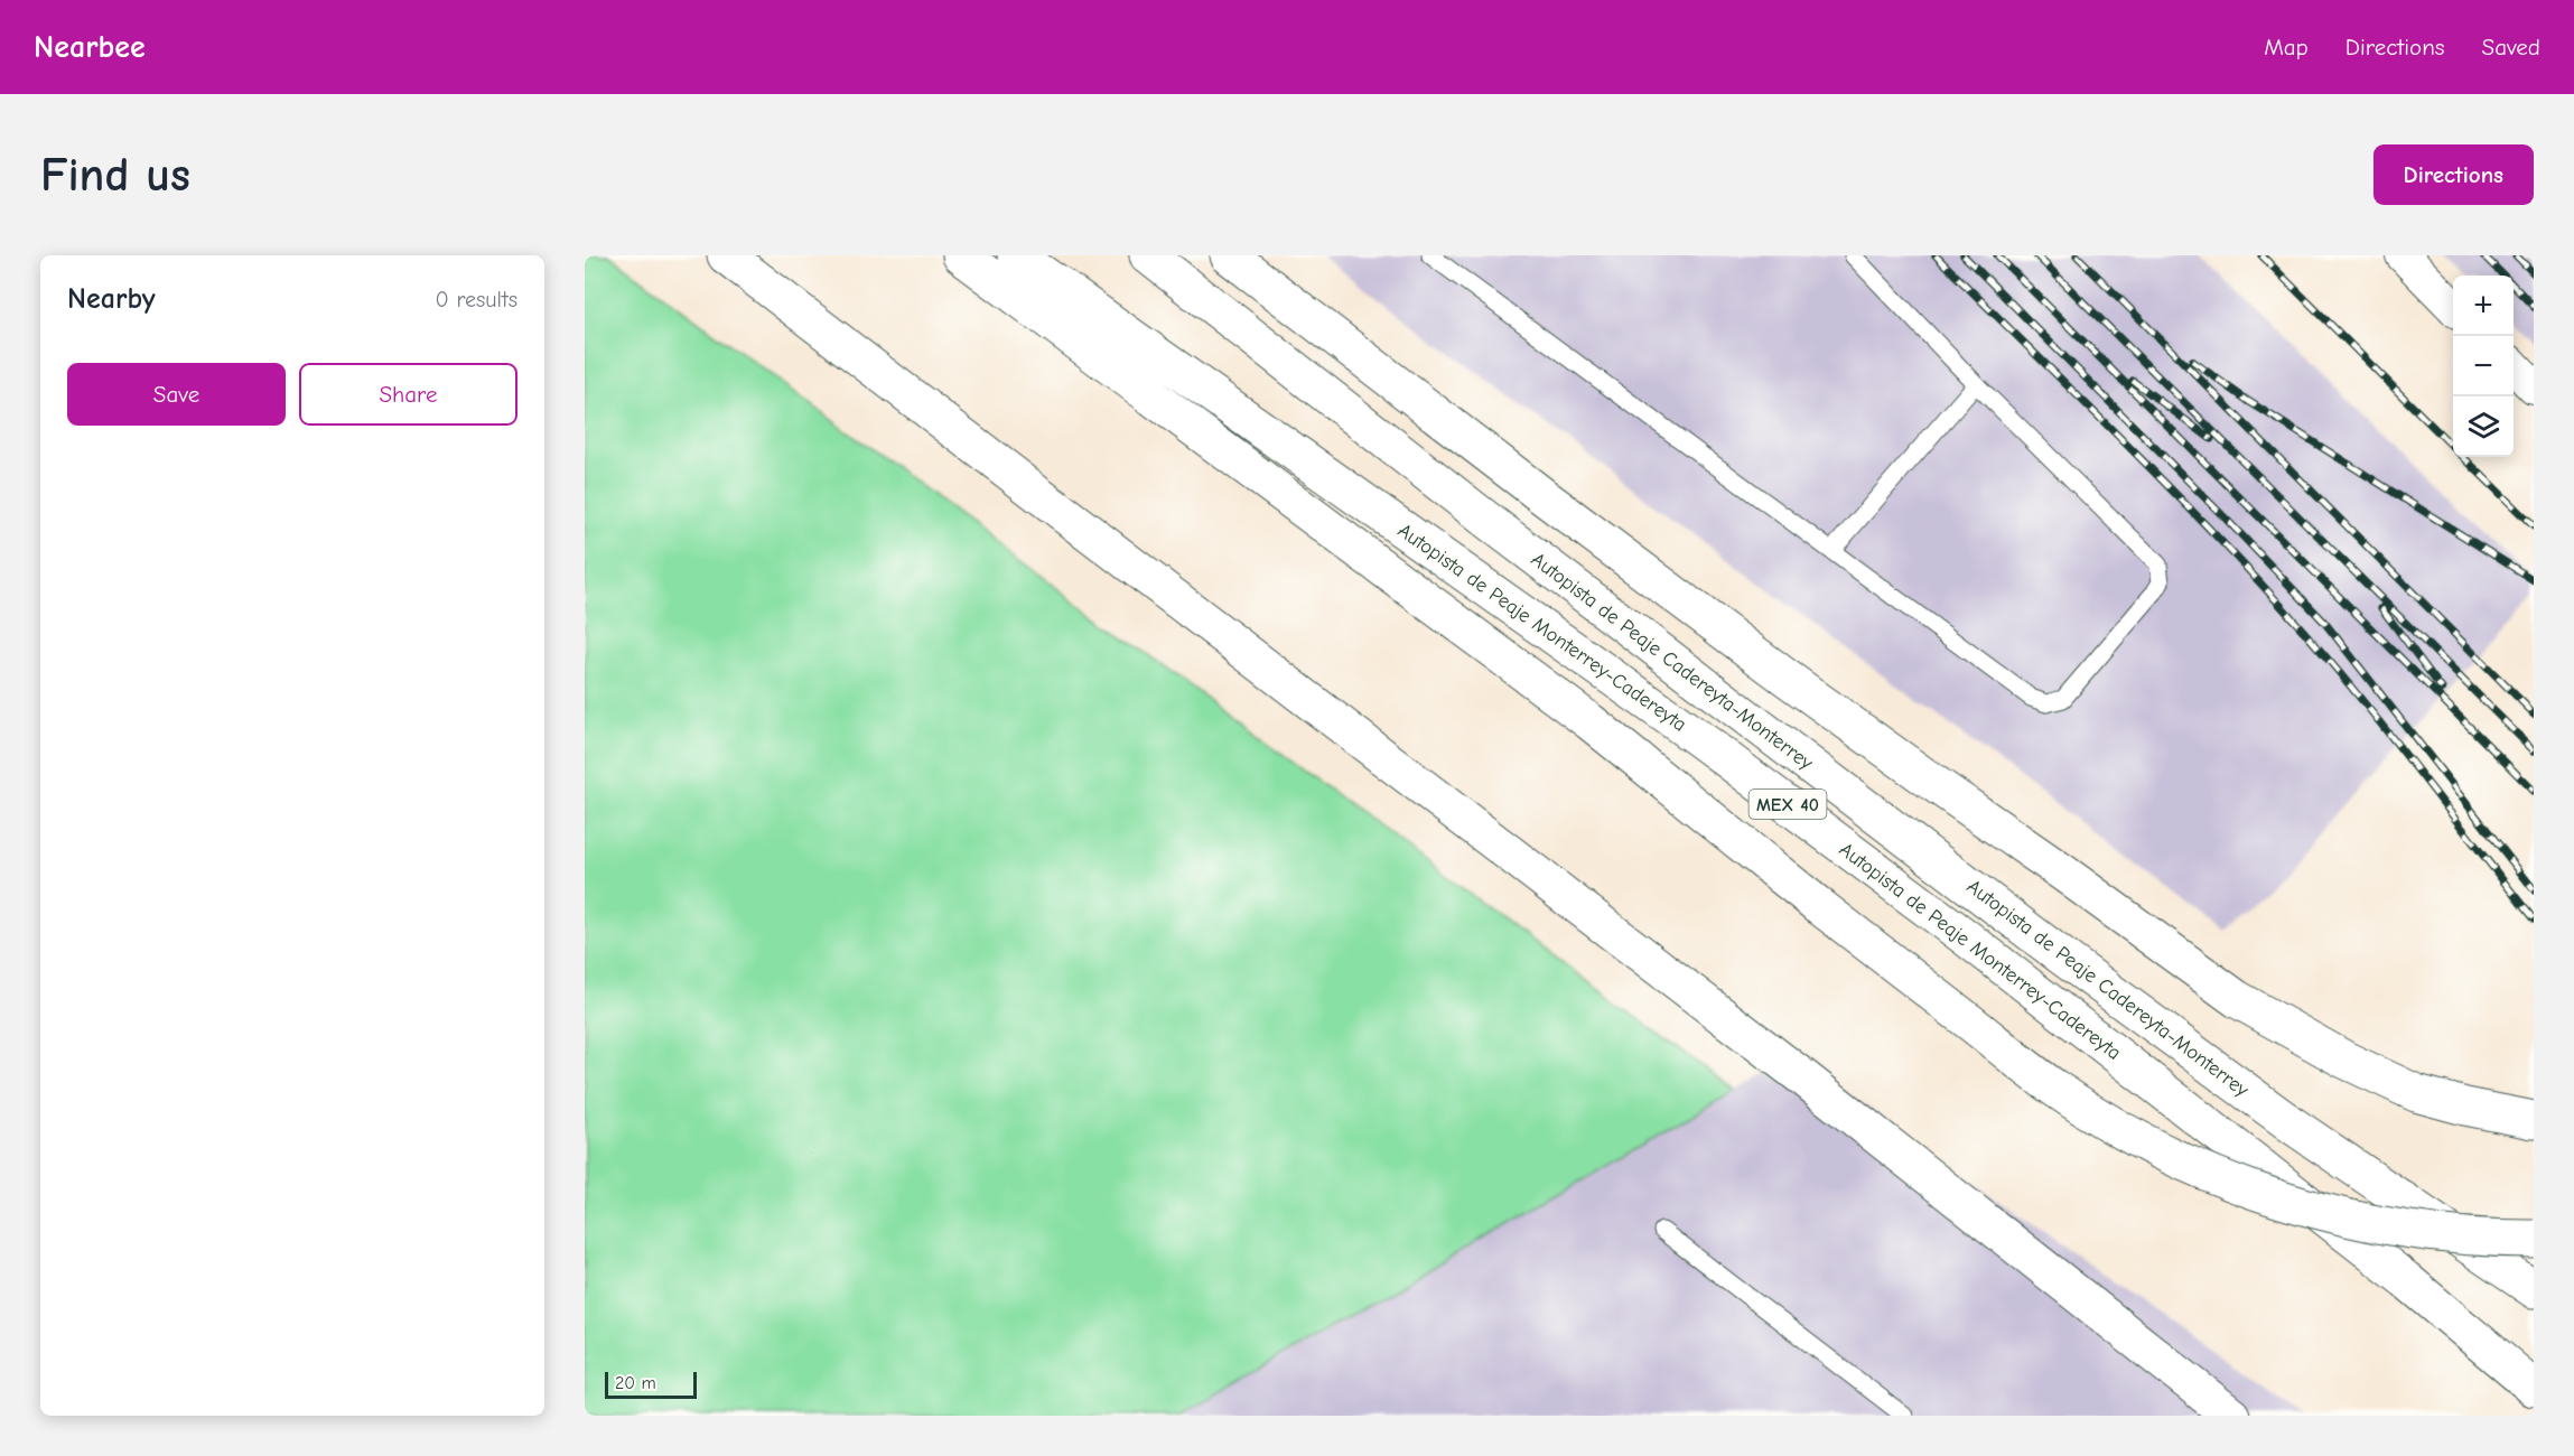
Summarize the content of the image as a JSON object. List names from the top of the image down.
{
  "streets": {
    "main road": ["Autopista de Peaje Monterrey-Cadereyta", "Autopista de Peaje Cadereyta-Monterrey", "MEX 40"]
  },
  "scale_bar": "20 m",
  "page": {
    "header": "Nearbee",
    "nav": ["Map", "Directions", "Saved"],
    "buttons": [
      "Directions",
      ["Save", "Share"]
    ],
    "title": "Find us",
    "heading": ["Nearby", "0 results"],
    "map_buttons": ["+", "−"],
    "scale": "20 m"
  }
}
